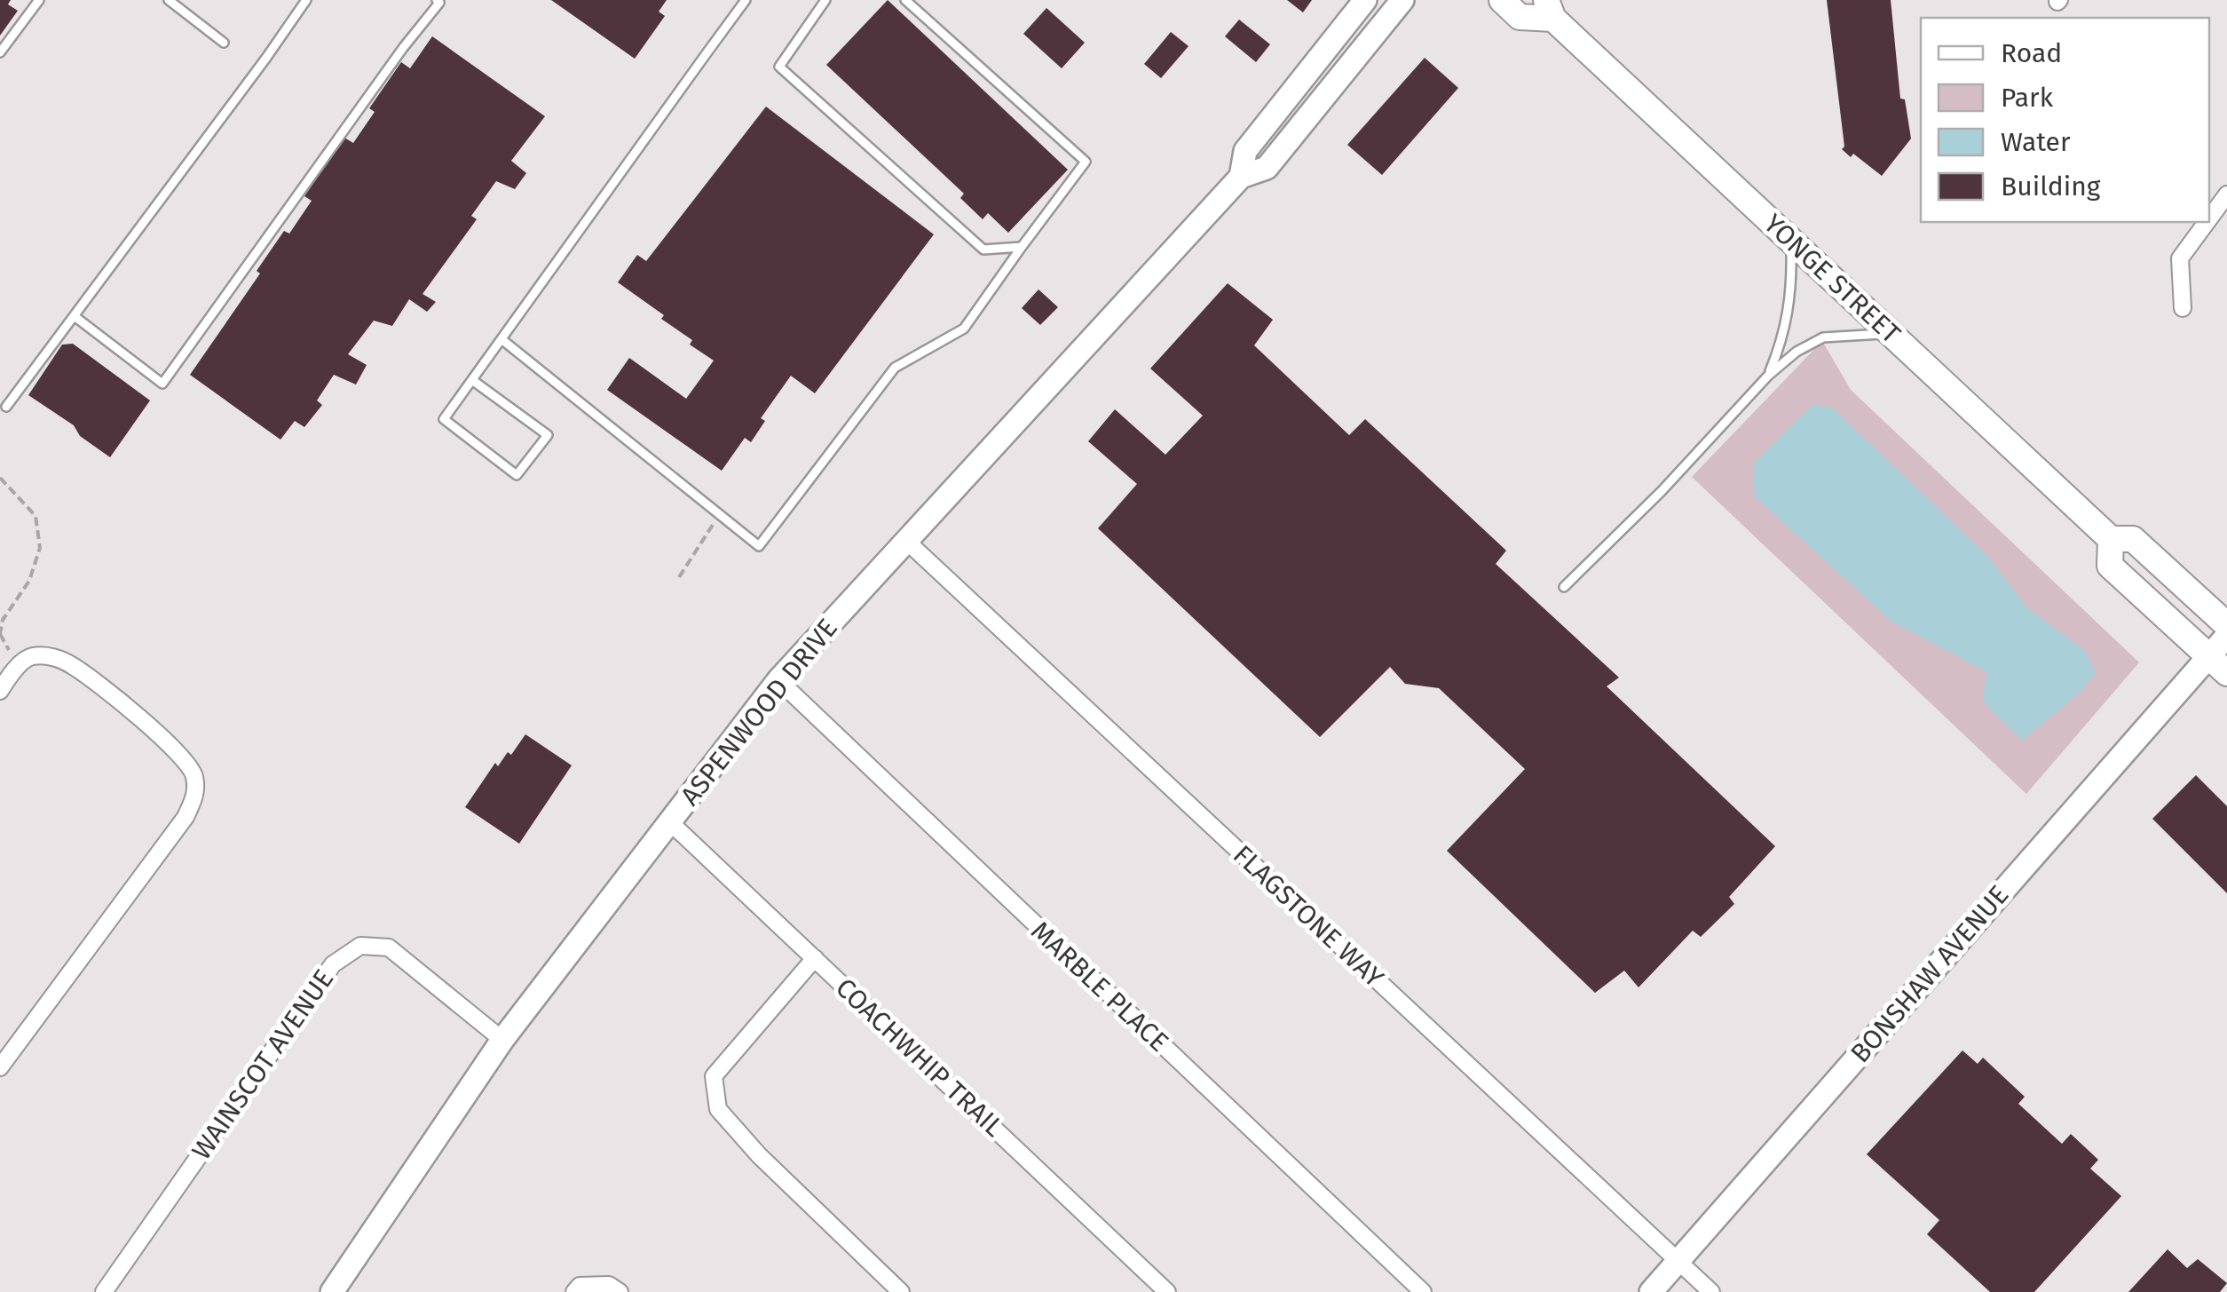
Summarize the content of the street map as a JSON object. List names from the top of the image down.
{
  "streets": {
    "main road": ["YONGE STREET"],
    "street": [
      "ASPENWOOD DRIVE",
      "FLAGSTONE WAY",
      "BONSHAW AVENUE",
      "MARBLE PLACE",
      "COACHWHIP TRAIL",
      "WAINSCOT AVENUE"
    ]
  },
  "crossings": [
    ["YONGE STREET", "BONSHAW AVENUE"],
    ["ASPENWOOD DRIVE", "FLAGSTONE WAY"],
    ["ASPENWOOD DRIVE", "MARBLE PLACE"],
    ["ASPENWOOD DRIVE", "COACHWHIP TRAIL"],
    ["ASPENWOOD DRIVE", "WAINSCOT AVENUE"],
    ["FLAGSTONE WAY", "BONSHAW AVENUE"]
  ],
  "legend": [
    "Road",
    "Park",
    "Water",
    "Building"
  ]
}
